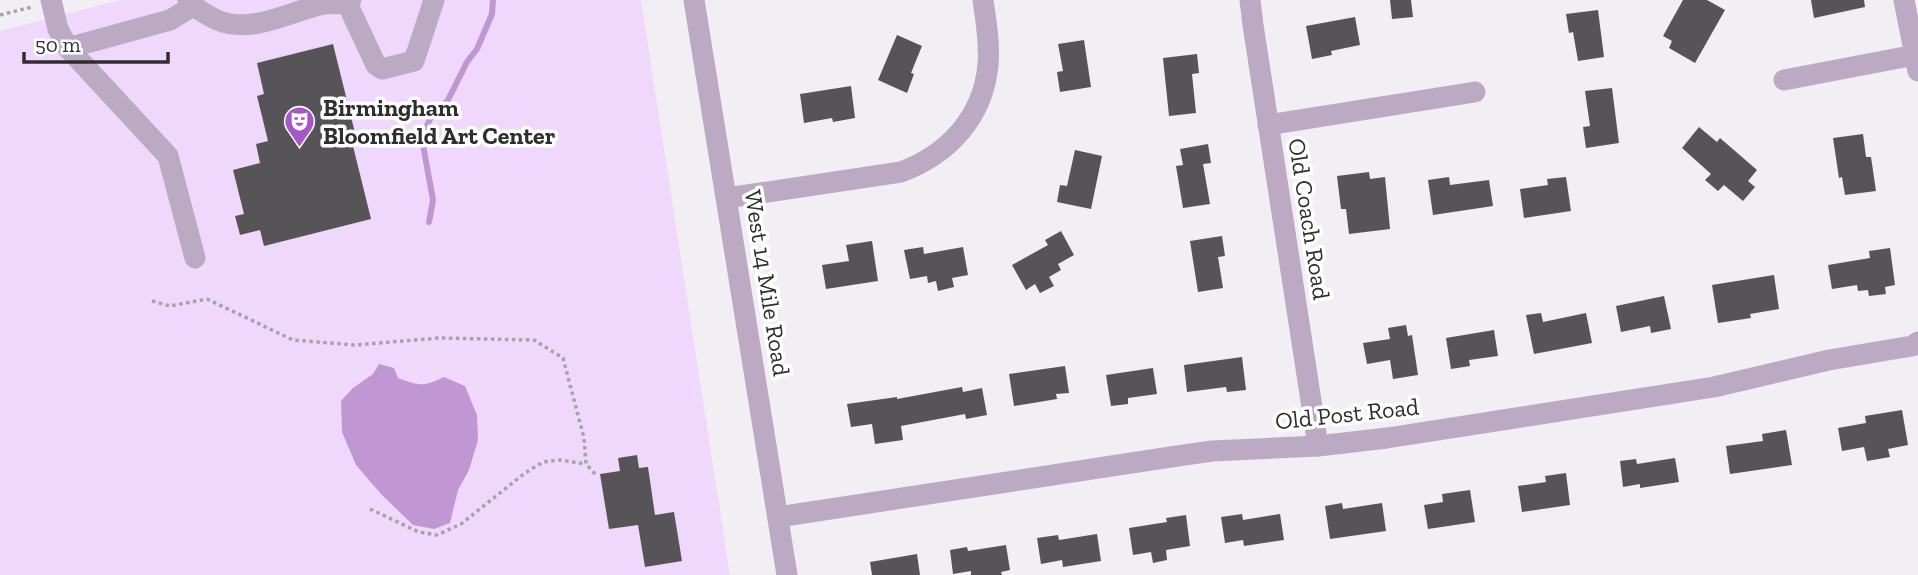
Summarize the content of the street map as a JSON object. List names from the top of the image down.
{
  "streets": {
    "street": ["Old Coach Road", "West 14 Mile Road", "Old Post Road"]
  },
  "crossings": [
    ["Old Coach Road", "Old Post Road"],
    ["West 14 Mile Road", "Old Post Road"]
  ],
  "places": {
    "theatre": ["Birmingham Bloomfield Art Center"]
  },
  "scale_bar": "50 m"
}
